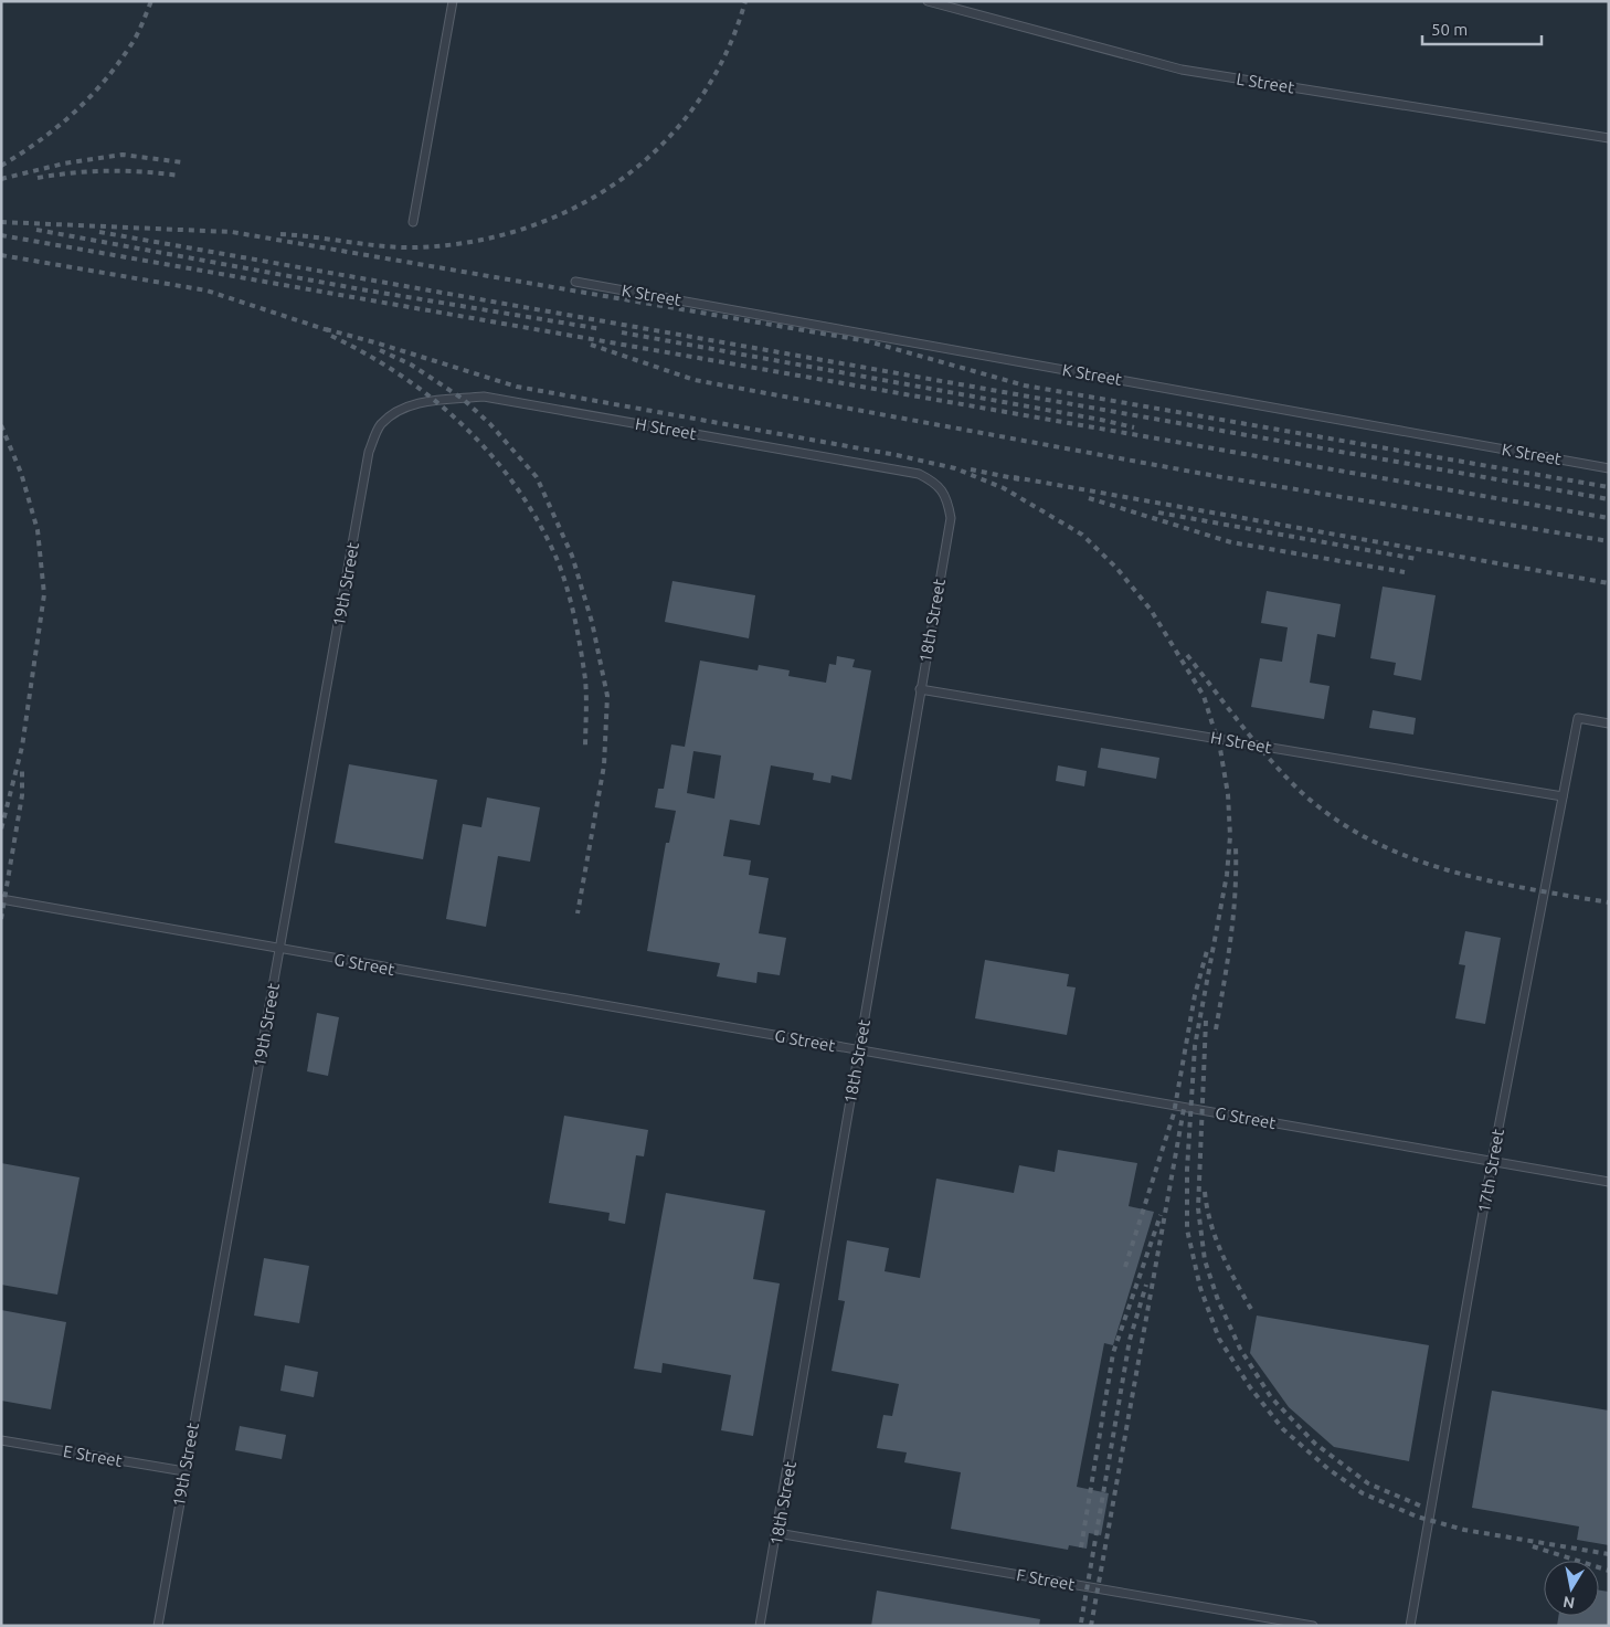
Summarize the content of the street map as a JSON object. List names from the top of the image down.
{
  "streets": {
    "lane": [
      "L Street",
      "K Street",
      "H Street",
      "19th Street",
      "18th Street",
      "G Street",
      "17th Street",
      "E Street",
      "F Street"
    ]
  },
  "crossings": [
    ["H Street", "19th Street"],
    ["H Street", "18th Street"],
    ["H Street", "17th Street"],
    ["19th Street", "G Street"],
    ["19th Street", "E Street"],
    ["18th Street", "G Street"],
    ["18th Street", "F Street"],
    ["G Street", "17th Street"]
  ],
  "scale_bar": "50 m",
  "north": "bottom"
}
